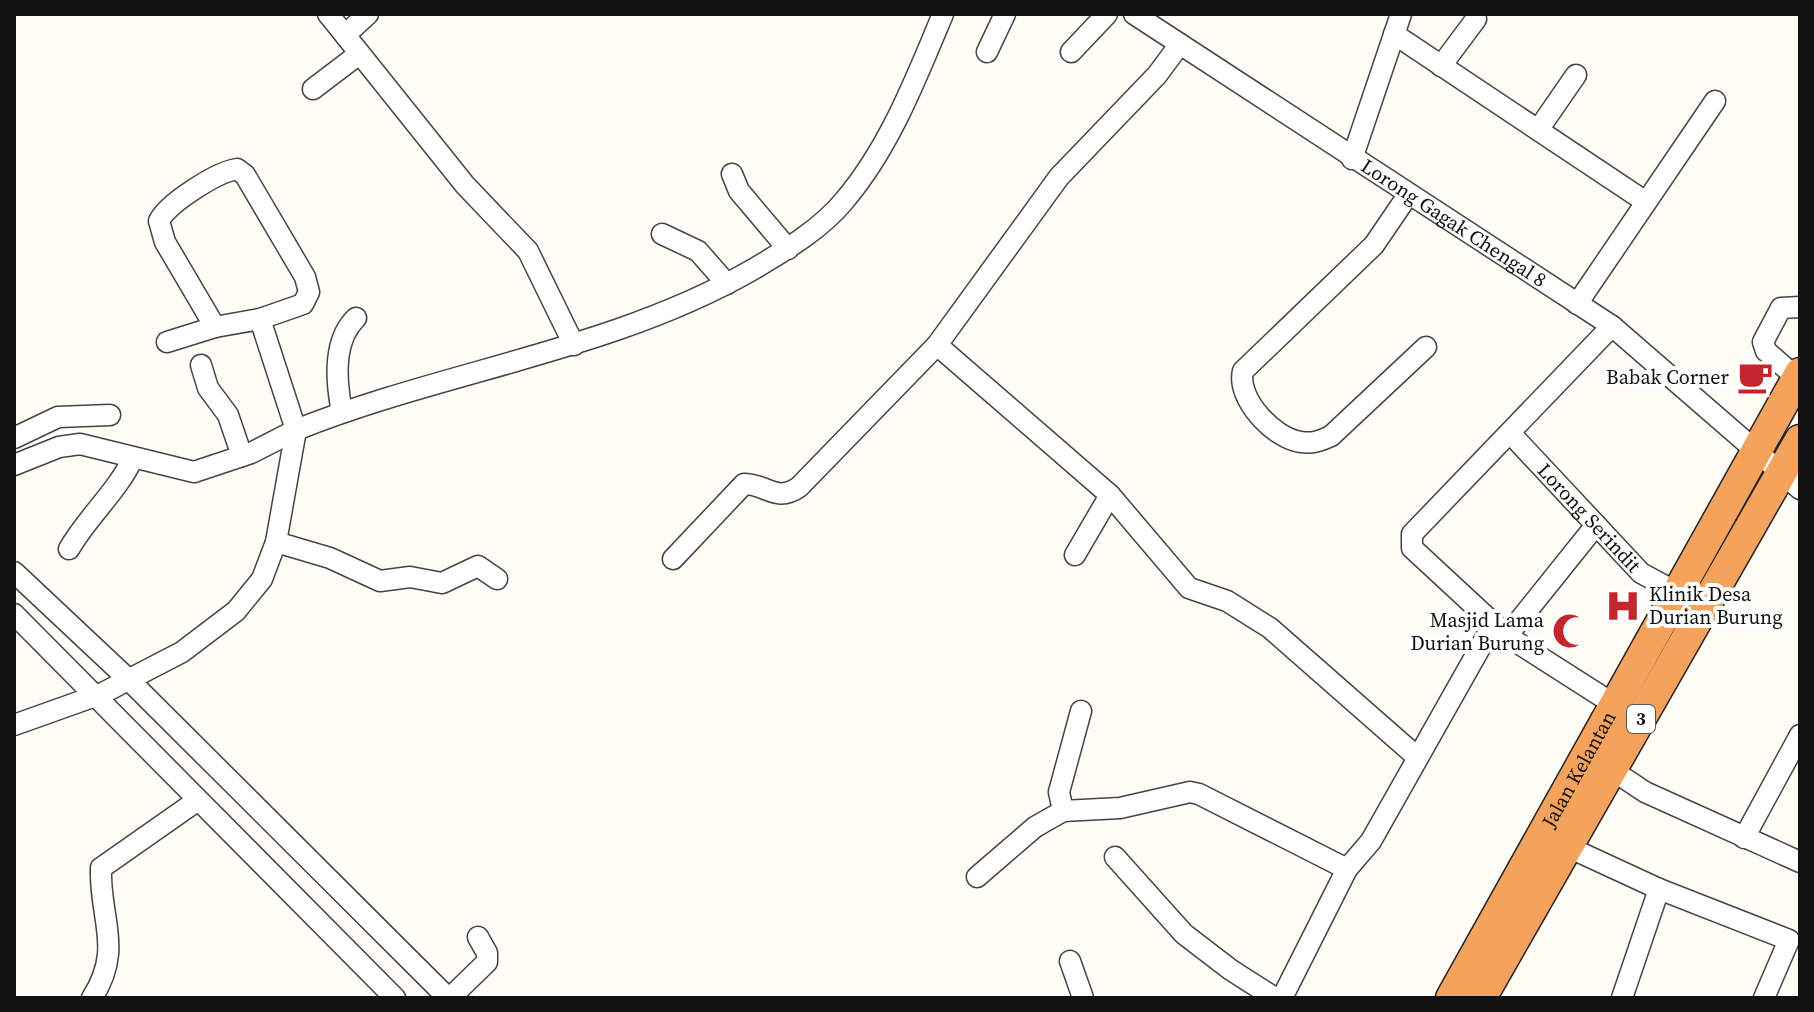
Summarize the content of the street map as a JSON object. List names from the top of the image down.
{
  "streets": {
    "highway": ["3", "Jalan Kelantan"],
    "street": ["Lorong Gagak Chengal 8", "Lorong Serindit"]
  },
  "crossings": [
    ["Lorong Gagak Chengal 8", "Jalan Kelantan"],
    ["Lorong Serindit", "Jalan Kelantan"]
  ],
  "places": {
    "cafe": ["Babak Corner"],
    "hospital": ["Klinik Desa Durian Burung"],
    "mosque": ["Masjid Lama Durian Burung"]
  }
}
